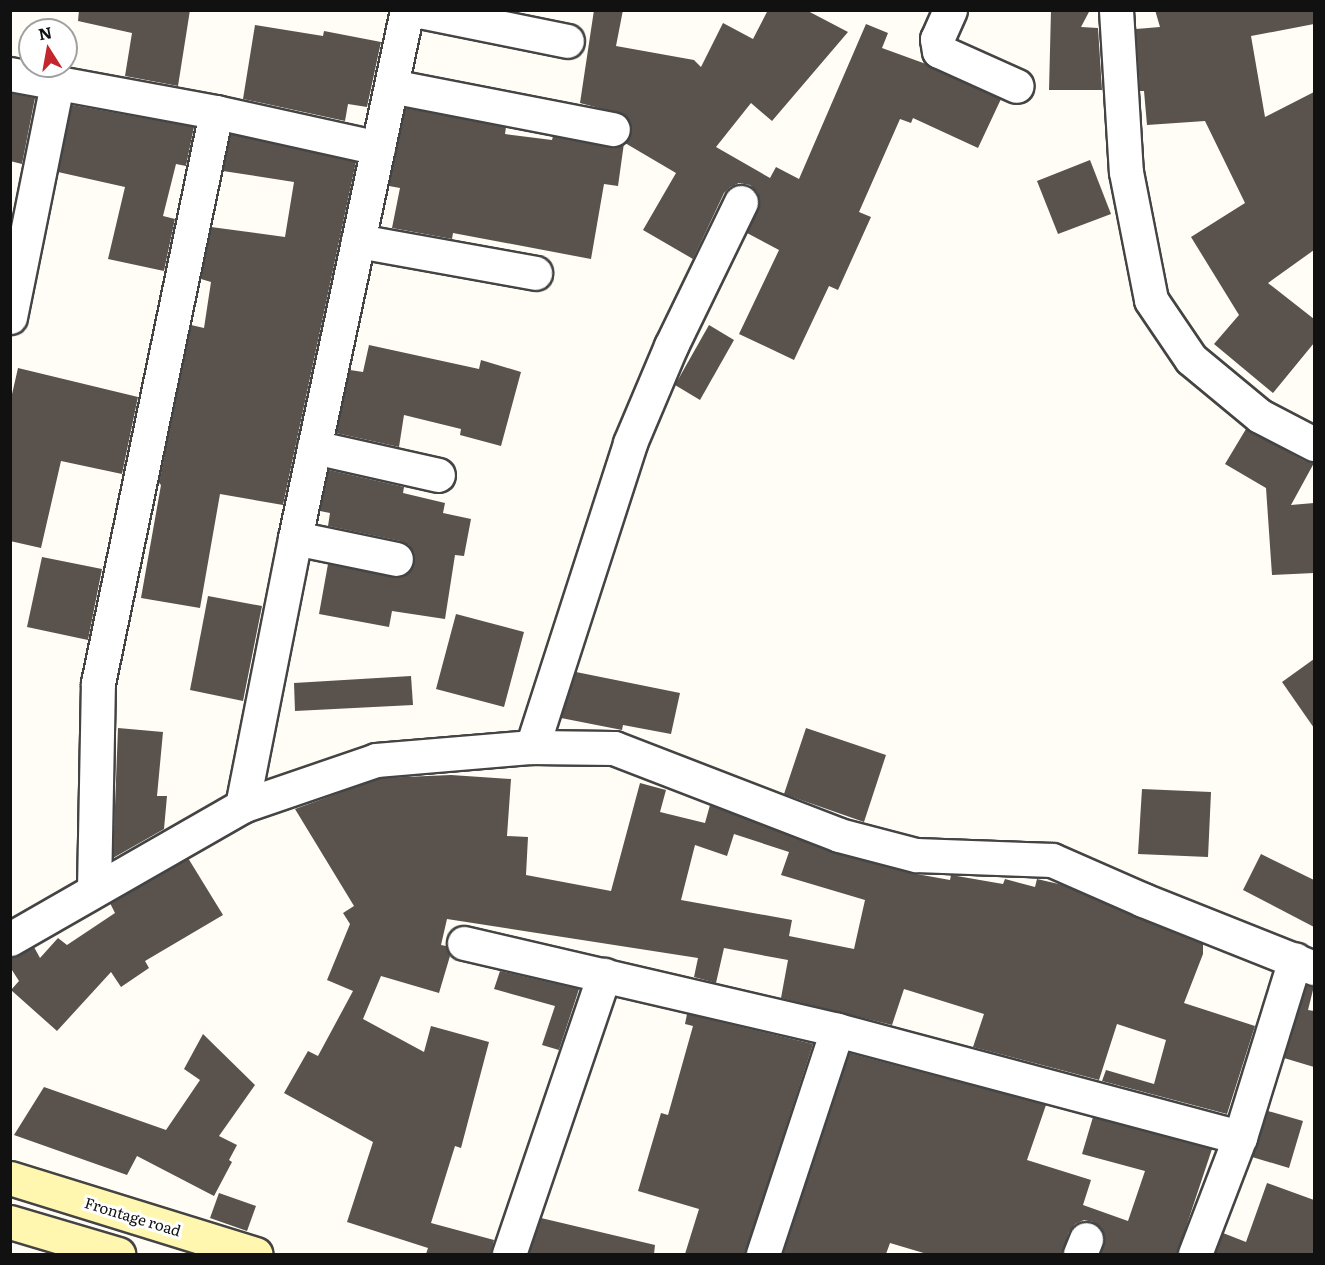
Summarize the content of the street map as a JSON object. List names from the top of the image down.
{
  "streets": {
    "main road": ["Frontage road"]
  },
  "north": "top"
}
